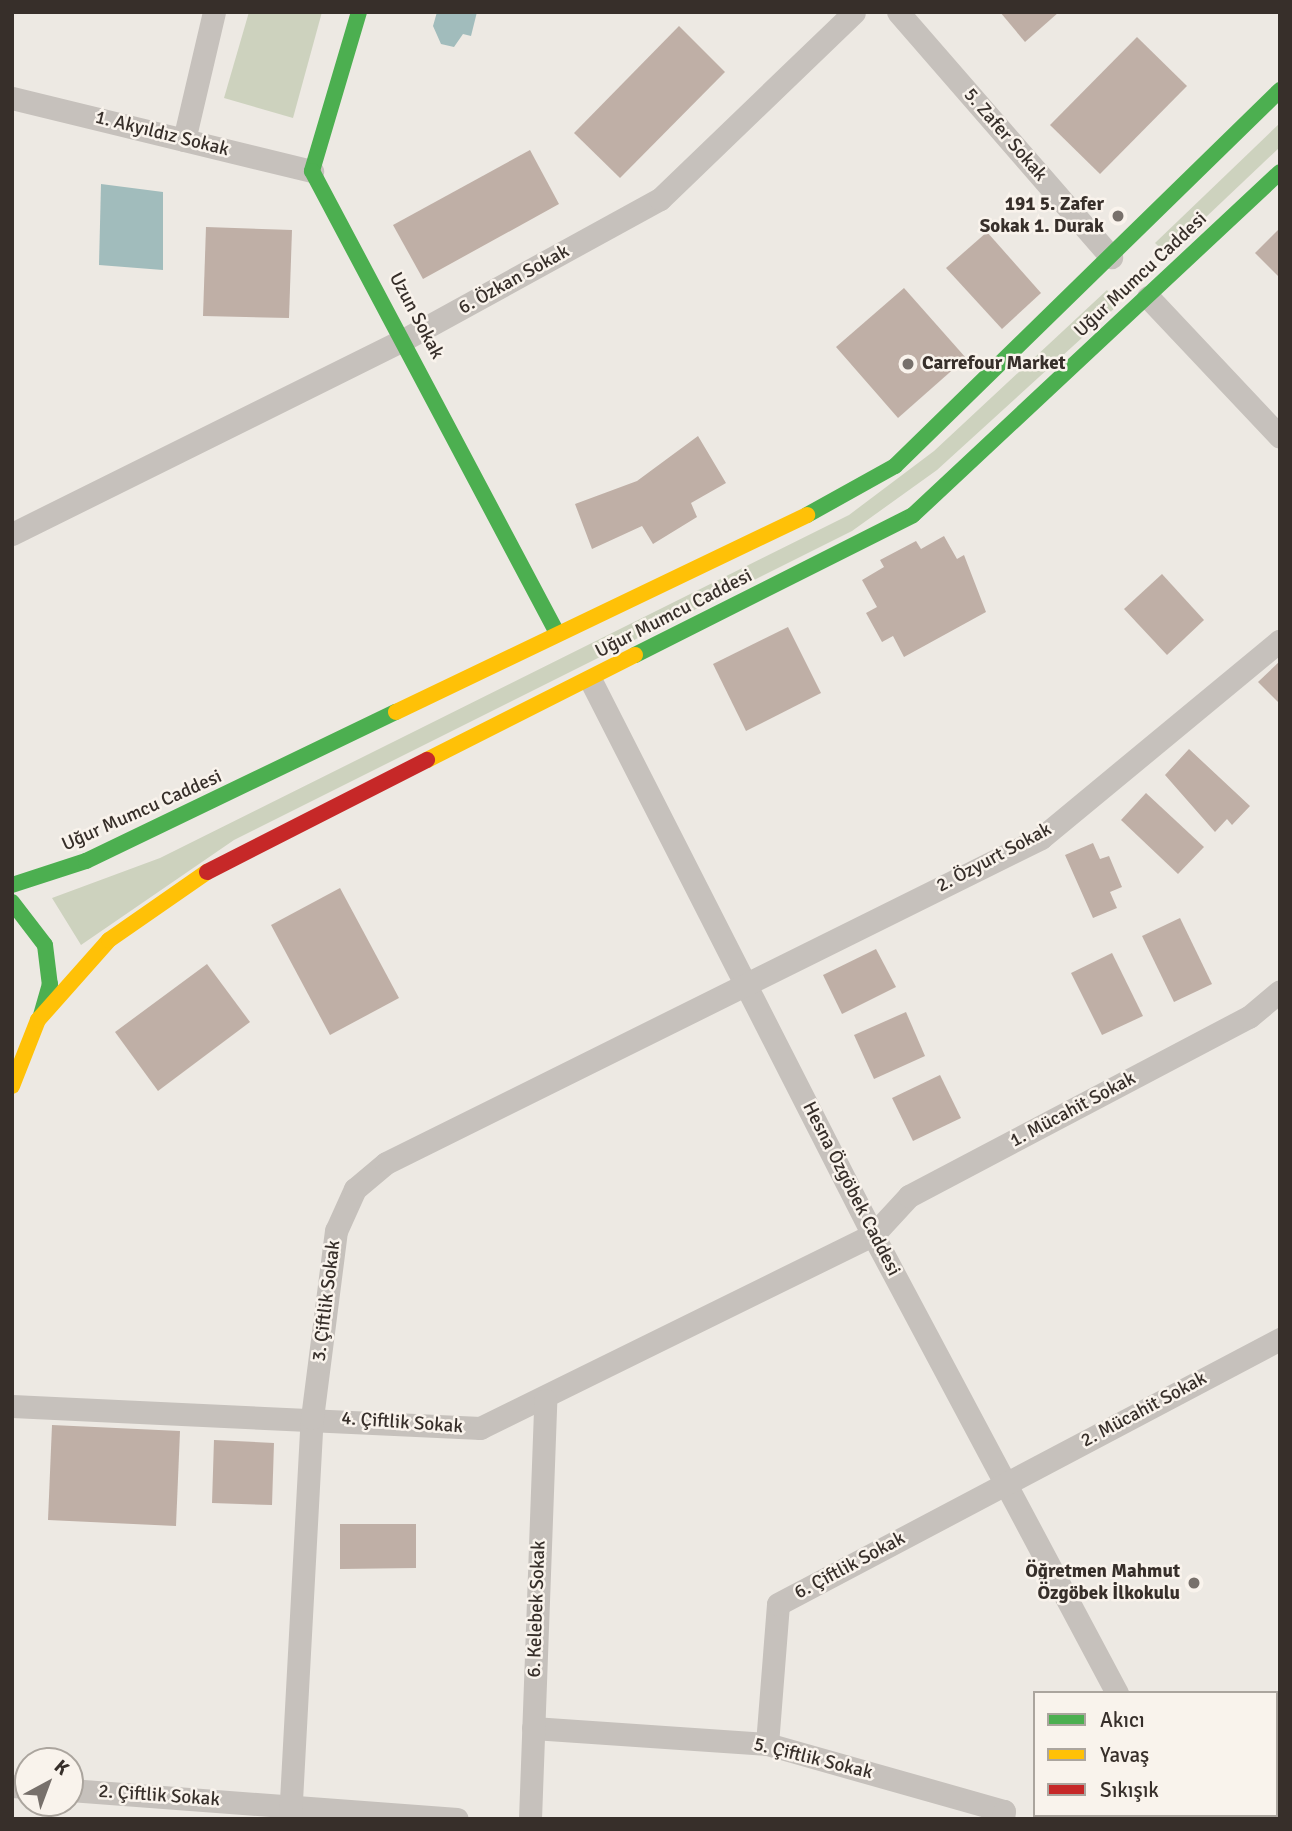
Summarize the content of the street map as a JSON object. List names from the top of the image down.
{
  "streets": {
    "street": [
      "1. Akyıldız Sokak",
      "5. Zafer Sokak",
      "Uğur Mumcu Caddesi",
      "6. Özkan Sokak",
      "Uzun Sokak",
      "2. Özyurt Sokak",
      "1. Mücahit Sokak",
      "Hesna Özgöbek Caddesi",
      "3. Çiftlik Sokak",
      "2. Mücahit Sokak",
      "4. Çiftlik Sokak",
      "6. Çiftlik Sokak",
      "6. Kelebek Sokak",
      "5. Çiftlik Sokak",
      "2. Çiftlik Sokak"
    ]
  },
  "crossings": [
    ["1. Akyıldız Sokak", "Uzun Sokak"],
    ["5. Zafer Sokak", "Uğur Mumcu Caddesi"],
    ["Uğur Mumcu Caddesi", "Uzun Sokak"],
    ["Uğur Mumcu Caddesi", "Hesna Özgöbek Caddesi"],
    ["6. Özkan Sokak", "Uzun Sokak"],
    ["2. Özyurt Sokak", "Hesna Özgöbek Caddesi"],
    ["2. Özyurt Sokak", "3. Çiftlik Sokak"],
    ["1. Mücahit Sokak", "Hesna Özgöbek Caddesi"],
    ["1. Mücahit Sokak", "4. Çiftlik Sokak"],
    ["Hesna Özgöbek Caddesi", "3. Çiftlik Sokak"],
    ["Hesna Özgöbek Caddesi", "2. Mücahit Sokak"],
    ["Hesna Özgöbek Caddesi", "4. Çiftlik Sokak"],
    ["Hesna Özgöbek Caddesi", "6. Çiftlik Sokak"],
    ["3. Çiftlik Sokak", "4. Çiftlik Sokak"],
    ["3. Çiftlik Sokak", "2. Çiftlik Sokak"],
    ["2. Mücahit Sokak", "6. Çiftlik Sokak"],
    ["4. Çiftlik Sokak", "6. Kelebek Sokak"],
    ["6. Çiftlik Sokak", "5. Çiftlik Sokak"],
    ["6. Kelebek Sokak", "5. Çiftlik Sokak"]
  ],
  "places": ["191 5. Zafer Sokak 1. Durak", "Carrefour Market", "Öğretmen Mahmut Özgöbek İlkokulu"],
  "legend": ["Akıcı", "Yavaş", "Sıkışık"],
  "north": "top right"
}
